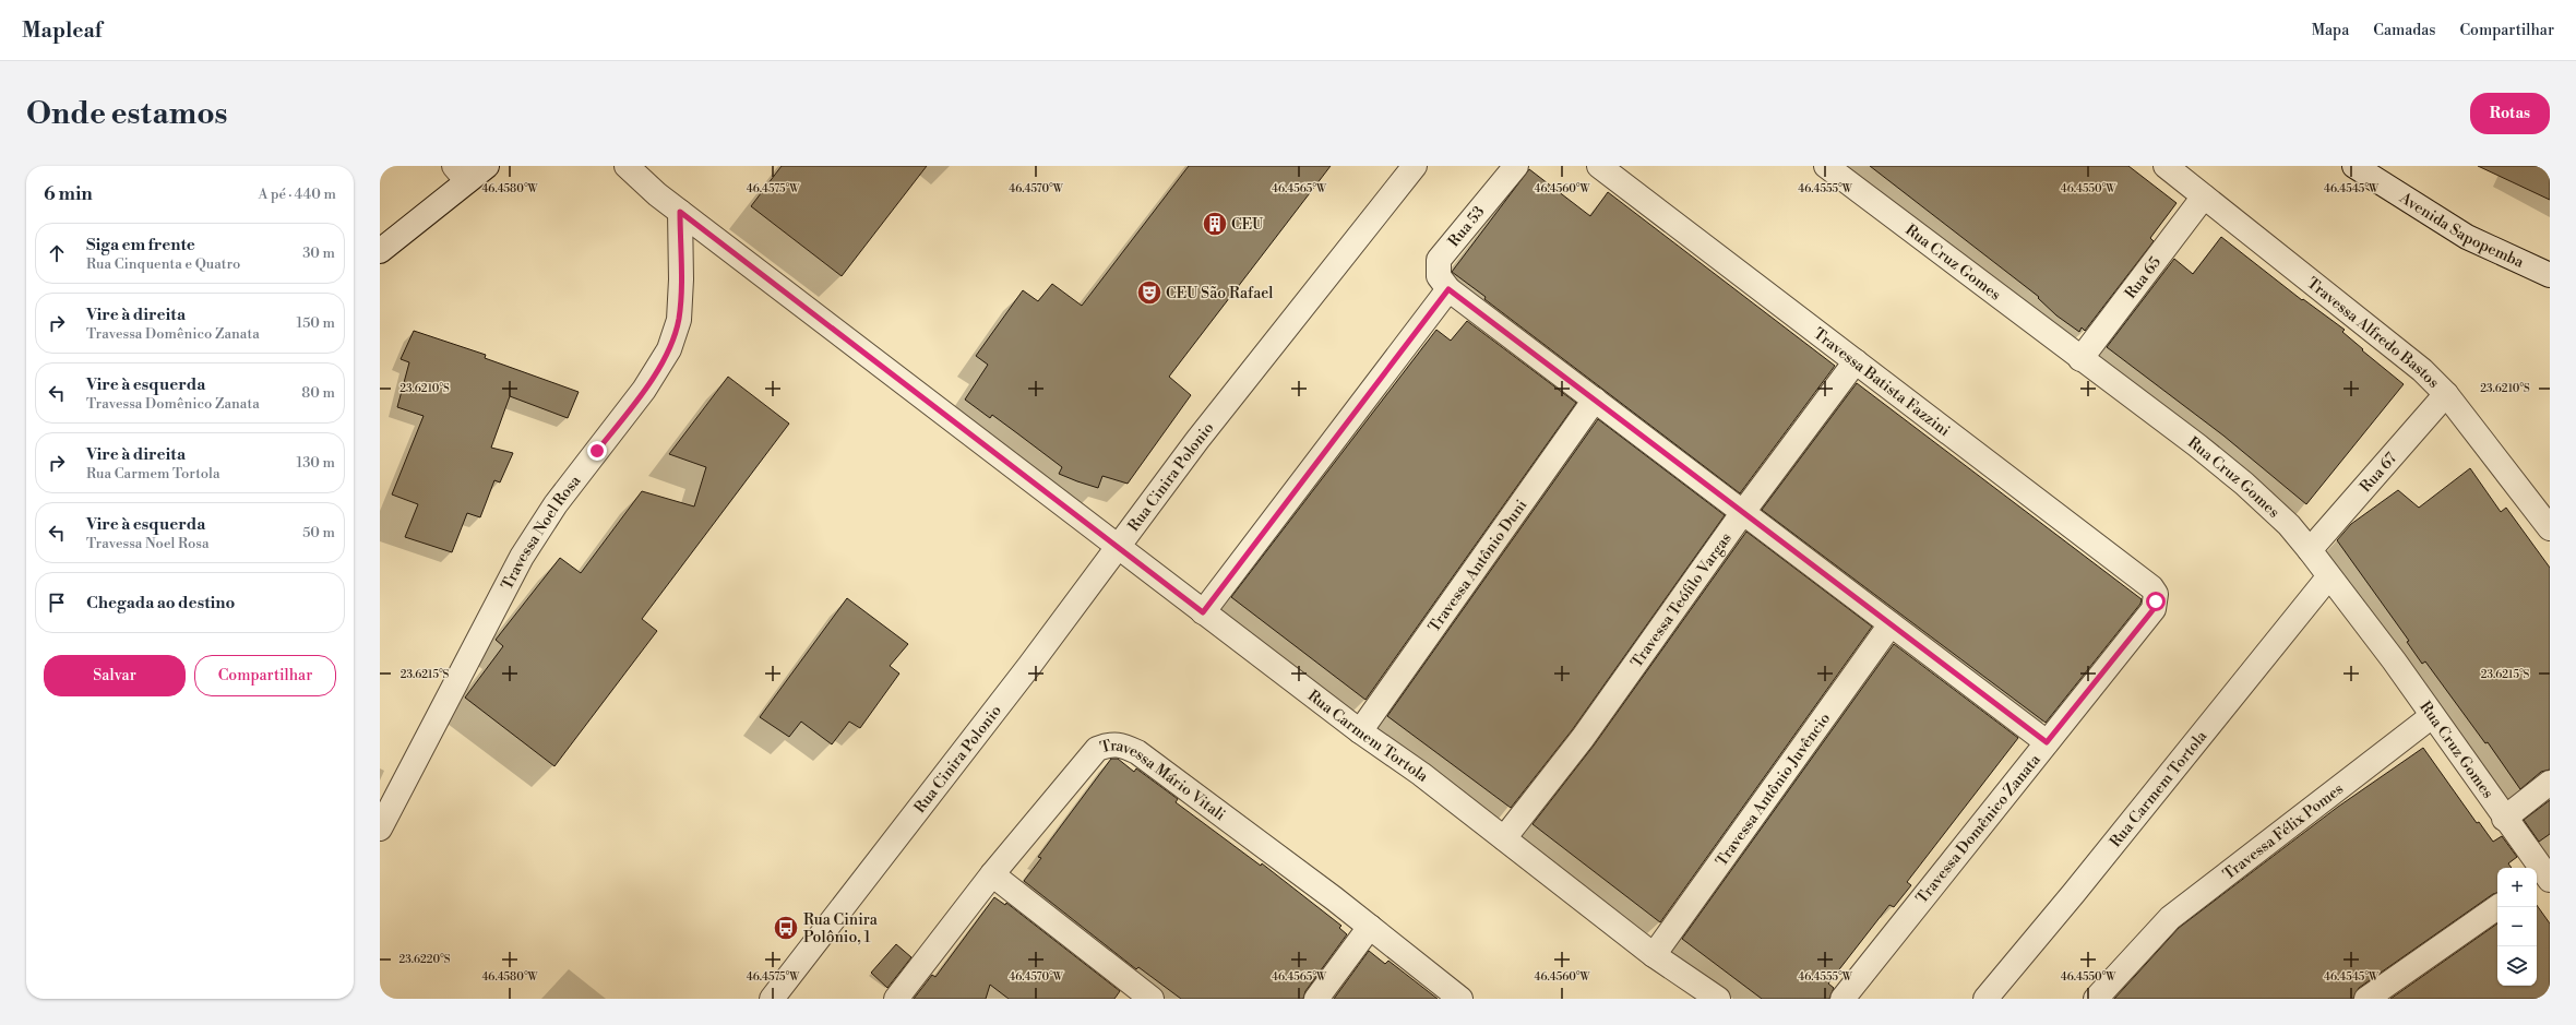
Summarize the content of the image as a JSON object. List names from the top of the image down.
{
  "streets": {
    "street": [
      "Rua 53",
      "Avenida Sapopemba",
      "Rua Cruz Gomes",
      "Rua 65",
      "Travessa Alfredo Bastos",
      "Travessa Batista Fazzini",
      "Rua 67",
      "Rua Cinira Polonio",
      "Travessa Noel Rosa",
      "Travessa Antônio Duni",
      "Travessa Teófilo Vargas",
      "Rua Carmem Tortola",
      "Travessa Mário Vitali",
      "Travessa Antônio Juvêncio",
      "Travessa Domênico Zanata",
      "Travessa Félix Pomes"
    ]
  },
  "crossings": [
    ["Rua 53", "Travessa Domênico Zanata"],
    ["Rua Cruz Gomes", "Rua 65"],
    ["Rua Cruz Gomes", "Rua 67"],
    ["Rua Cruz Gomes", "Rua Carmem Tortola"],
    ["Rua Cruz Gomes", "Travessa Félix Pomes"],
    ["Rua 65", "Travessa Alfredo Bastos"],
    ["Travessa Alfredo Bastos", "Rua 67"],
    ["Travessa Batista Fazzini", "Travessa Teófilo Vargas"],
    ["Travessa Batista Fazzini", "Travessa Domênico Zanata"],
    ["Rua Cinira Polonio", "Rua Carmem Tortola"],
    ["Travessa Noel Rosa", "Rua Carmem Tortola"],
    ["Travessa Antônio Duni", "Rua Carmem Tortola"],
    ["Travessa Antônio Duni", "Travessa Domênico Zanata"],
    ["Travessa Teófilo Vargas", "Rua Carmem Tortola"],
    ["Travessa Teófilo Vargas", "Travessa Domênico Zanata"],
    ["Rua Carmem Tortola", "Travessa Antônio Juvêncio"],
    ["Travessa Antônio Juvêncio", "Travessa Domênico Zanata"]
  ],
  "places": {
    "building": ["CEU"],
    "theatre": ["CEU São Rafael"],
    "bus stop": ["Rua Cinira Polônio, 1"]
  },
  "page": {
    "header": "Mapleaf",
    "nav": ["Mapa", "Camadas", "Compartilhar"],
    "buttons": [
      "Rotas",
      ["Salvar", "Compartilhar"]
    ],
    "title": "Onde estamos",
    "heading": ["6 min", "A pé · 440 m"],
    "list": [
      ["Siga em frente", "Rua Cinquenta e Quatro", "30 m"],
      ["Vire à direita", "Travessa Domênico Zanata", "150 m"],
      ["Vire à esquerda", "Travessa Domênico Zanata", "80 m"],
      ["Vire à direita", "Rua Carmem Tortola", "130 m"],
      ["Vire à esquerda", "Travessa Noel Rosa", "50 m"],
      "Chegada ao destino"
    ],
    "map_buttons": ["+", "−"]
  },
  "coordinates": [
    "46.4580°W",
    "46.4575°W",
    "46.4570°W",
    "46.4565°W",
    "46.4560°W",
    "46.4555°W",
    "46.4550°W",
    "46.4545°W",
    "23.6210°S",
    "23.6215°S",
    "23.6220°S"
  ]
}
